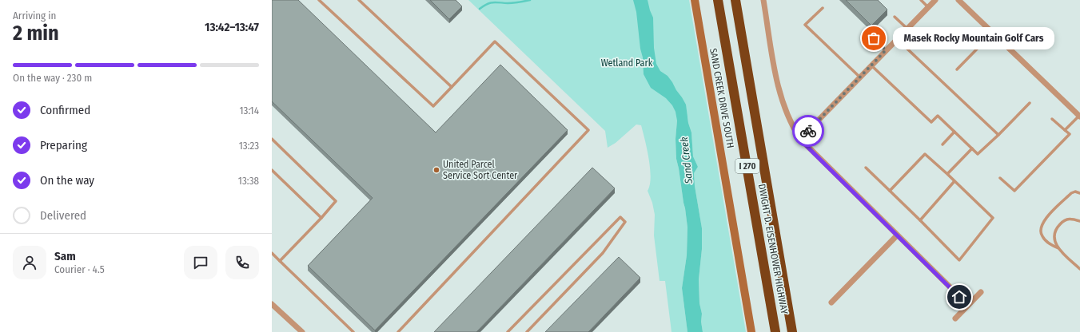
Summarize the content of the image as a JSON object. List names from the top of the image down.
{
  "streets": {
    "highway": ["I 270", "DWIGHT D. EISENHOWER HIGHWAY"],
    "main road": ["SAND CREEK DRIVE SOUTH"]
  },
  "water": ["Sand Creek"],
  "parks": ["Wetland Park"],
  "places": ["Masek Rocky Mountain Golf Cars", "United Parcel Service Sort Center"],
  "page": {
    "heading": ["2 min", "Arriving in", "13:42–13:47"],
    "panel": ["Sam", "Courier · 4.5"],
    "bubble": "Masek Rocky Mountain Golf Cars",
    "bar": "On the way · 230 m",
    "list": [
      ["Confirmed", "13:14"],
      ["Preparing", "13:23"],
      ["On the way", "13:38"],
      "Delivered"
    ]
  }
}
